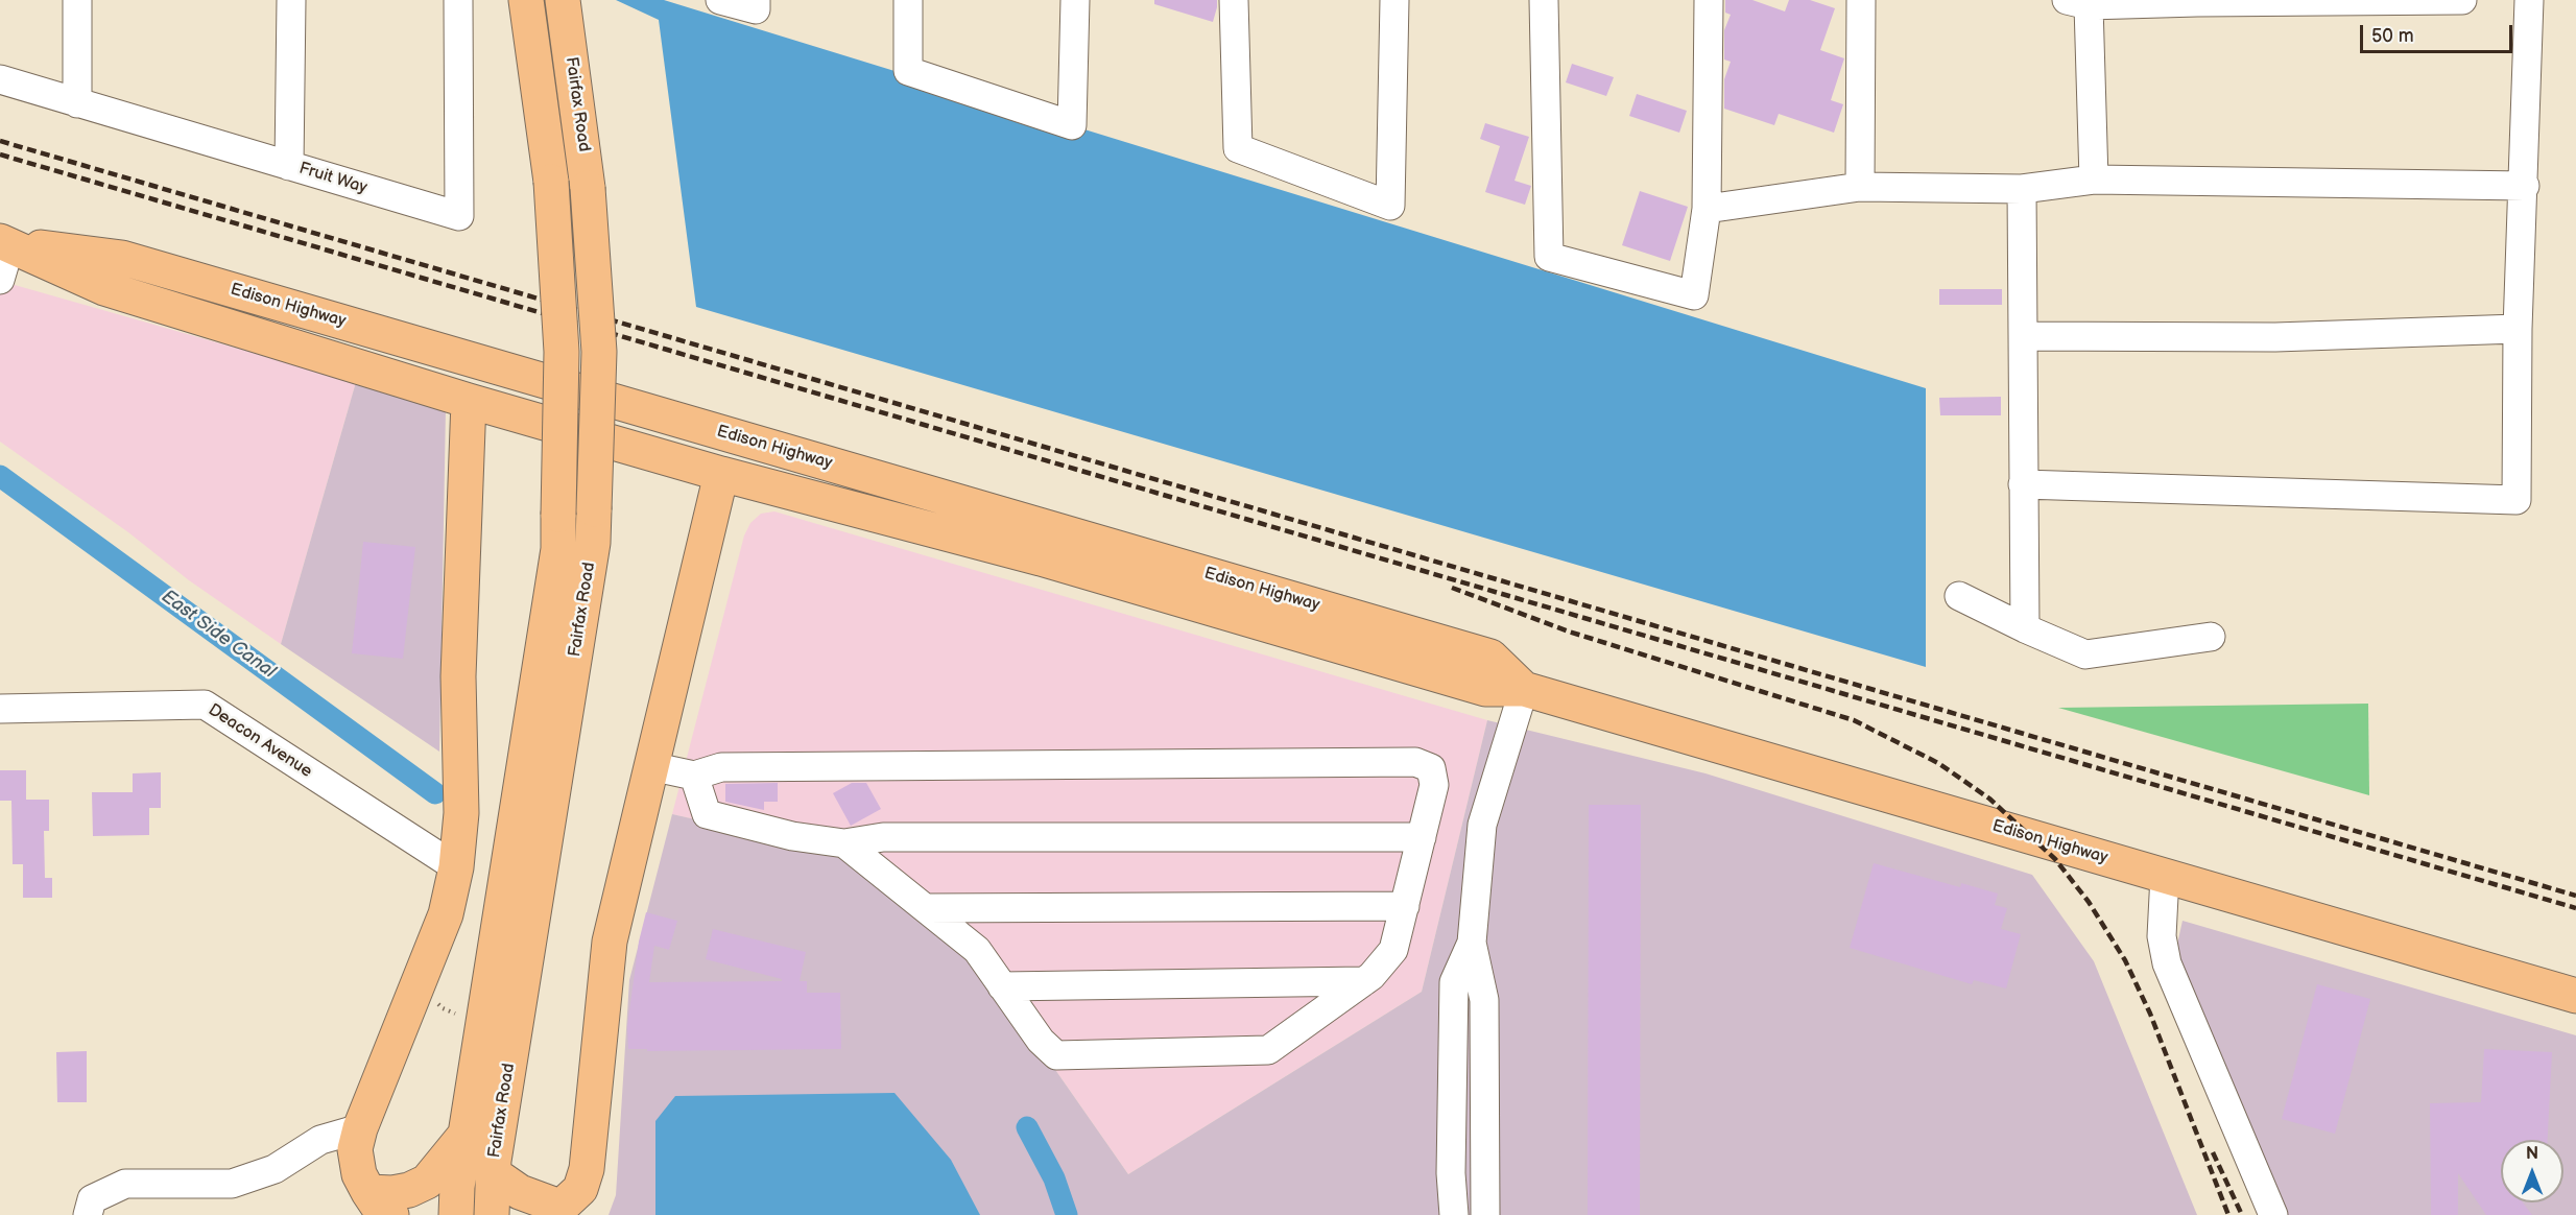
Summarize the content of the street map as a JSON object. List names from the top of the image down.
{
  "streets": {
    "main road": ["Fairfax Road", "Edison Highway"],
    "street": ["Fruit Way", "Deacon Avenue"]
  },
  "water": ["East Side Canal"],
  "scale_bar": "50 m",
  "north": "top"
}
